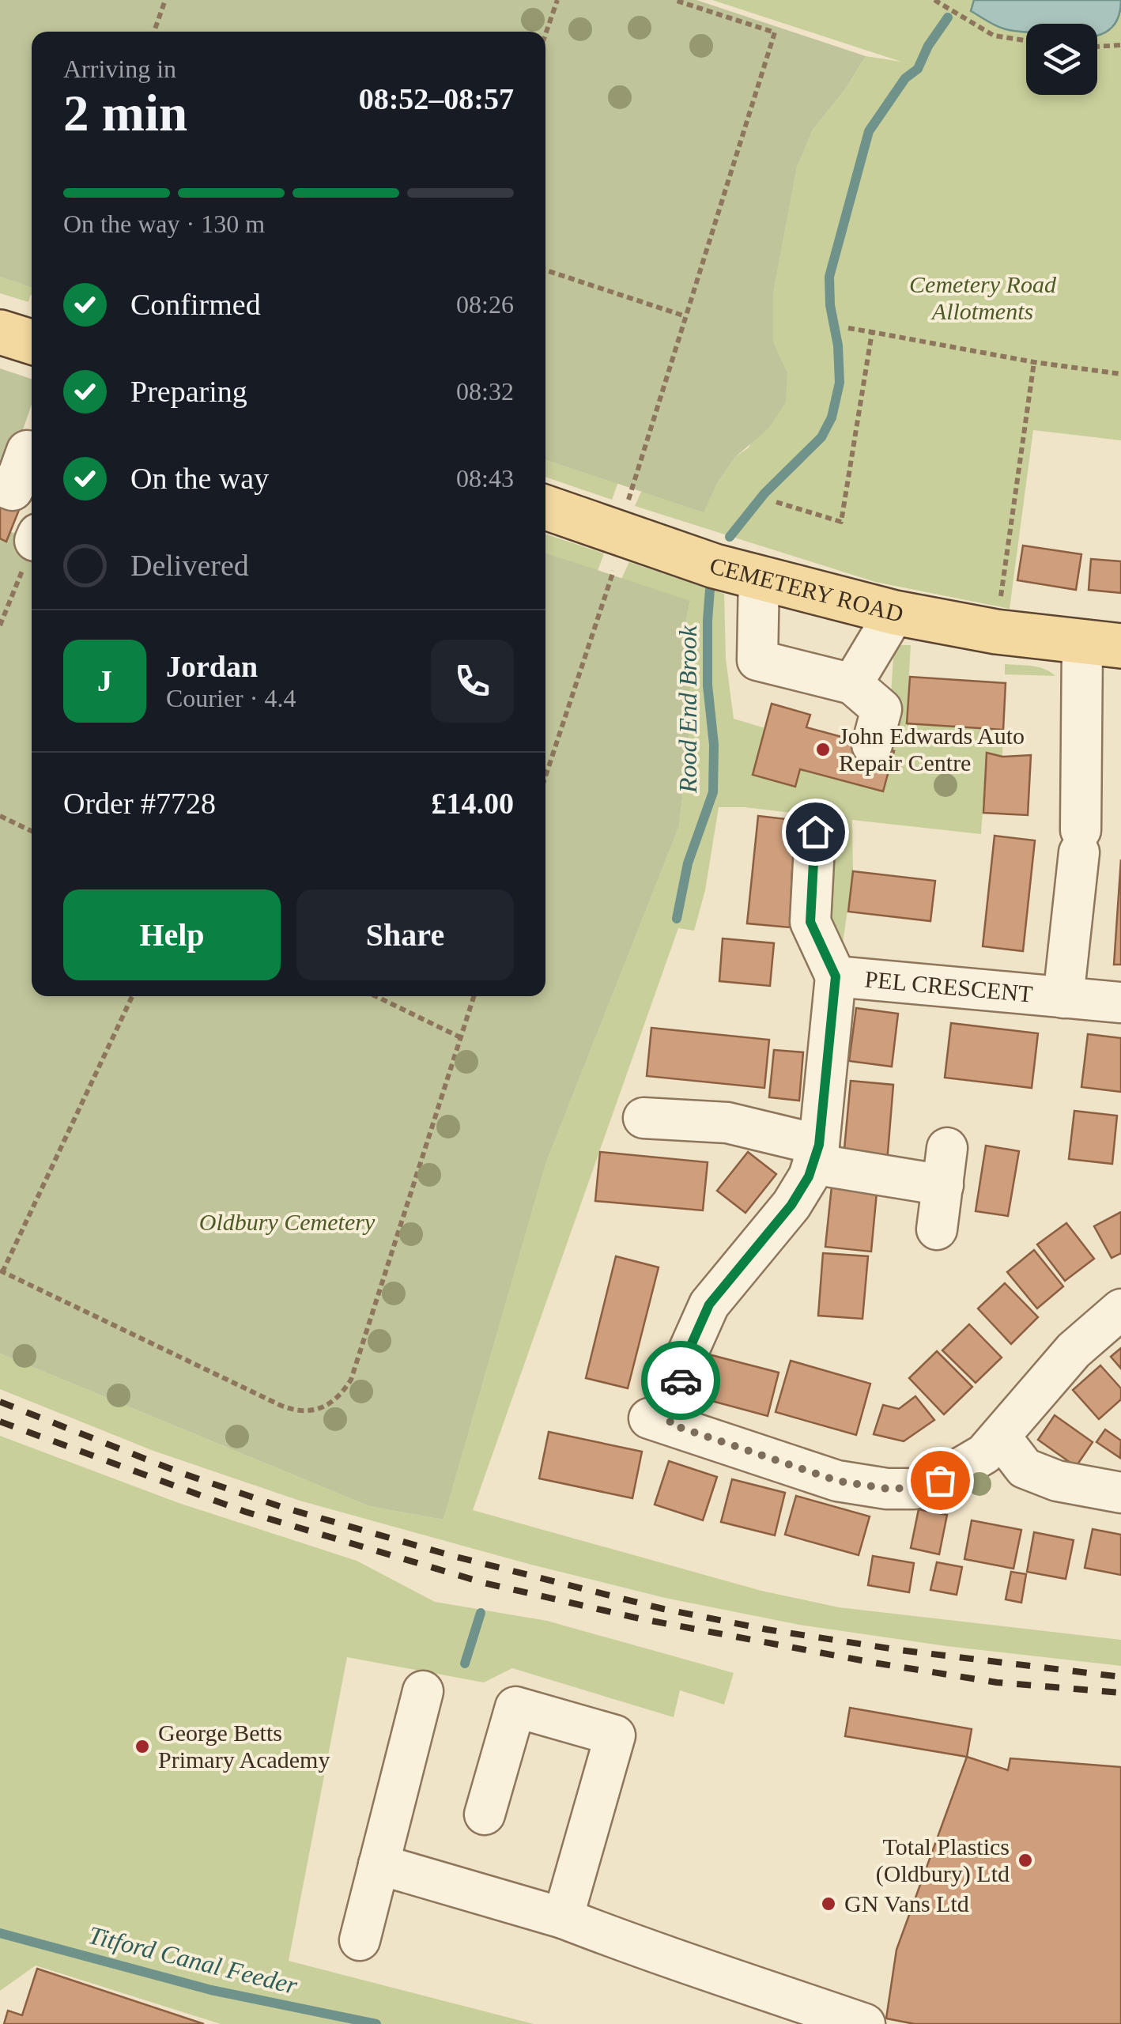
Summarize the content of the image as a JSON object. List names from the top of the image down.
{
  "streets": {
    "main road": ["CEMETERY ROAD"],
    "street": ["PEL CRESCENT"]
  },
  "crossings": [
    ["CEMETERY ROAD", "PEL CRESCENT"]
  ],
  "water": ["Rood End Brook", "Titford Canal Feeder"],
  "parks": ["Cemetery Road Allotments", "Oldbury Cemetery"],
  "places": [
    "John Edwards Auto Repair Centre",
    "George Betts Primary Academy",
    "Total Plastics (Oldbury) Ltd",
    "GN Vans Ltd"
  ],
  "page": {
    "heading": ["2 min", "Arriving in", "08:52–08:57"],
    "panel": [
      "Jordan",
      "Courier · 4.4",
      "Order #7728",
      "£14.00"
    ],
    "bar": "On the way · 130 m",
    "list": [
      ["Confirmed", "08:26"],
      ["Preparing", "08:32"],
      ["On the way", "08:43"],
      "Delivered"
    ],
    "round": "J",
    "buttons": ["Help", "Share"]
  }
}
